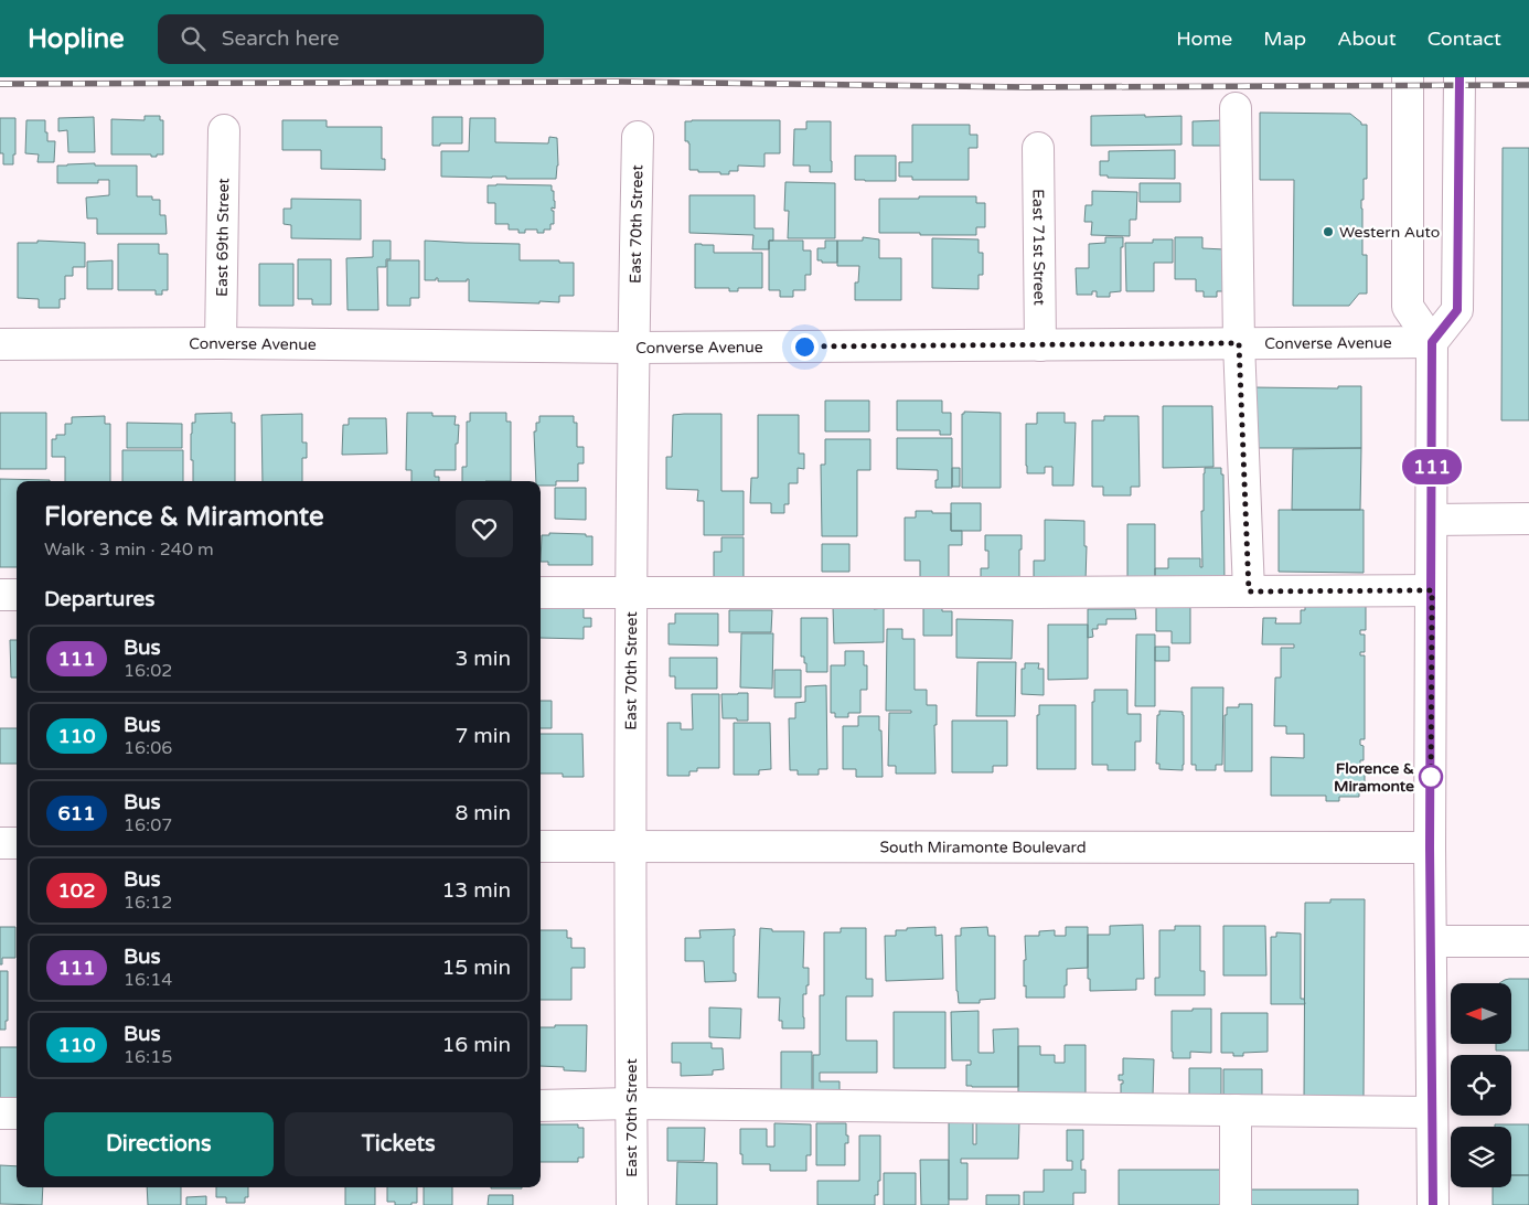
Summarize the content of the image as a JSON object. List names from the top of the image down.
{
  "streets": {
    "street": [
      "East 70th Street",
      "East 69th Street",
      "East 71st Street",
      "Converse Avenue",
      "South Miramonte Boulevard"
    ]
  },
  "crossings": [
    ["East 70th Street", "Converse Avenue"],
    ["East 70th Street", "South Miramonte Boulevard"],
    ["East 69th Street", "Converse Avenue"],
    ["East 71st Street", "Converse Avenue"]
  ],
  "places": ["Western Auto", "Florence & Miramonte"],
  "lines": ["bus line 111"],
  "north": "left",
  "page": {
    "header": "Hopline",
    "search": "Search here",
    "nav": [
      "Home",
      "Map",
      "About",
      "Contact"
    ],
    "on_map": "111",
    "heading": [
      ["Florence & Miramonte", "Walk · 3 min · 240 m"],
      "Departures"
    ],
    "list": [
      {
        "mark": "111",
        "name": "Bus",
        "note": "16:02",
        "value": "3 min"
      },
      {
        "mark": "110",
        "name": "Bus",
        "note": "16:06",
        "value": "7 min"
      },
      {
        "mark": "611",
        "name": "Bus",
        "note": "16:07",
        "value": "8 min"
      },
      {
        "mark": "102",
        "name": "Bus",
        "note": "16:12",
        "value": "13 min"
      },
      {
        "mark": "111",
        "name": "Bus",
        "note": "16:14",
        "value": "15 min"
      },
      {
        "mark": "110",
        "name": "Bus",
        "note": "16:15",
        "value": "16 min"
      }
    ],
    "buttons": ["Directions", "Tickets"]
  }
}
